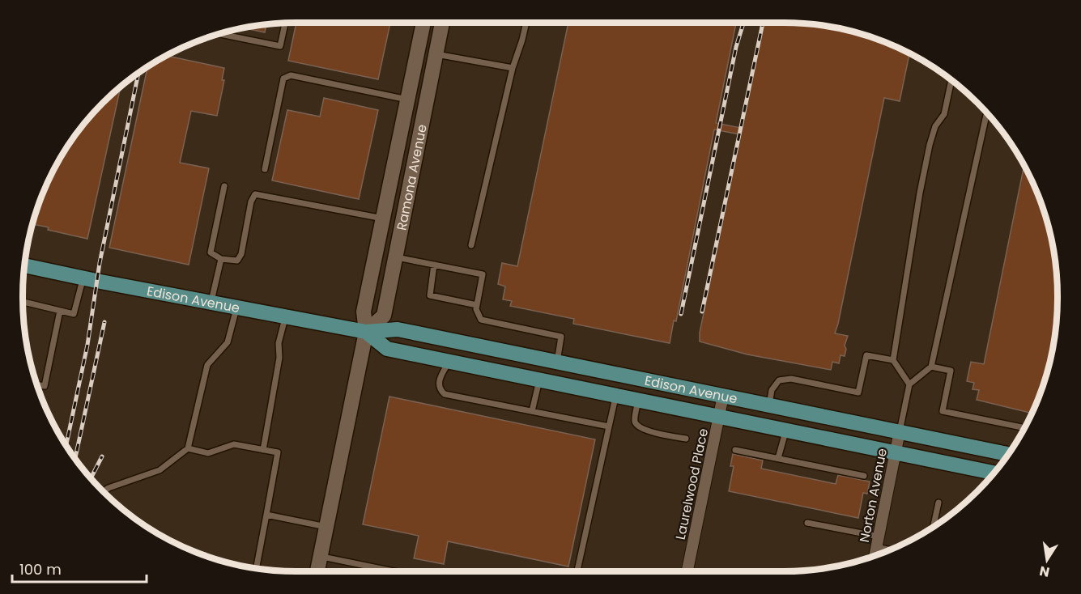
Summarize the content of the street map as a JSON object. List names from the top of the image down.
{
  "streets": {
    "main road": ["Ramona Avenue", "Edison Avenue"],
    "street": ["Laurelwood Place", "Norton Avenue"]
  },
  "crossings": [
    ["Ramona Avenue", "Edison Avenue"],
    ["Edison Avenue", "Laurelwood Place"],
    ["Edison Avenue", "Norton Avenue"]
  ],
  "scale_bar": "100 m",
  "north": "bottom"
}
